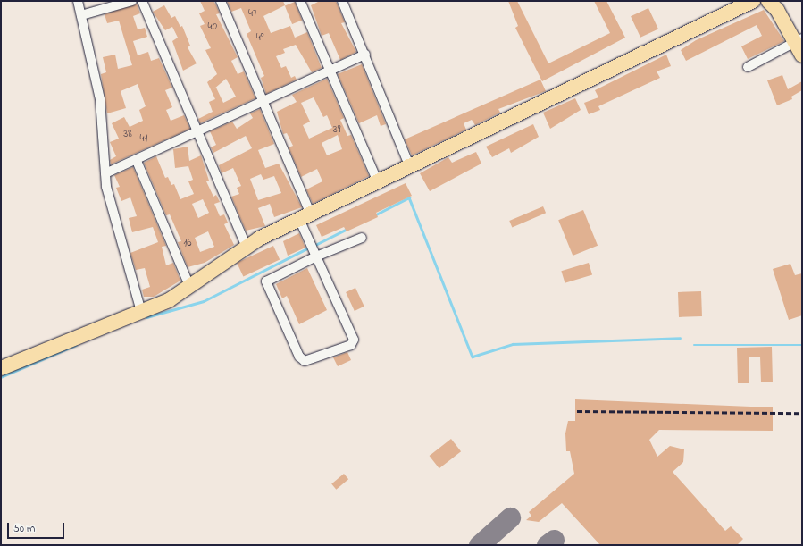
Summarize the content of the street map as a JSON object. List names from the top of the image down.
{
  "house_numbers": [
    "47",
    "42",
    "49",
    "39",
    "38",
    "41",
    "16"
  ],
  "scale_bar": "50 m"
}
